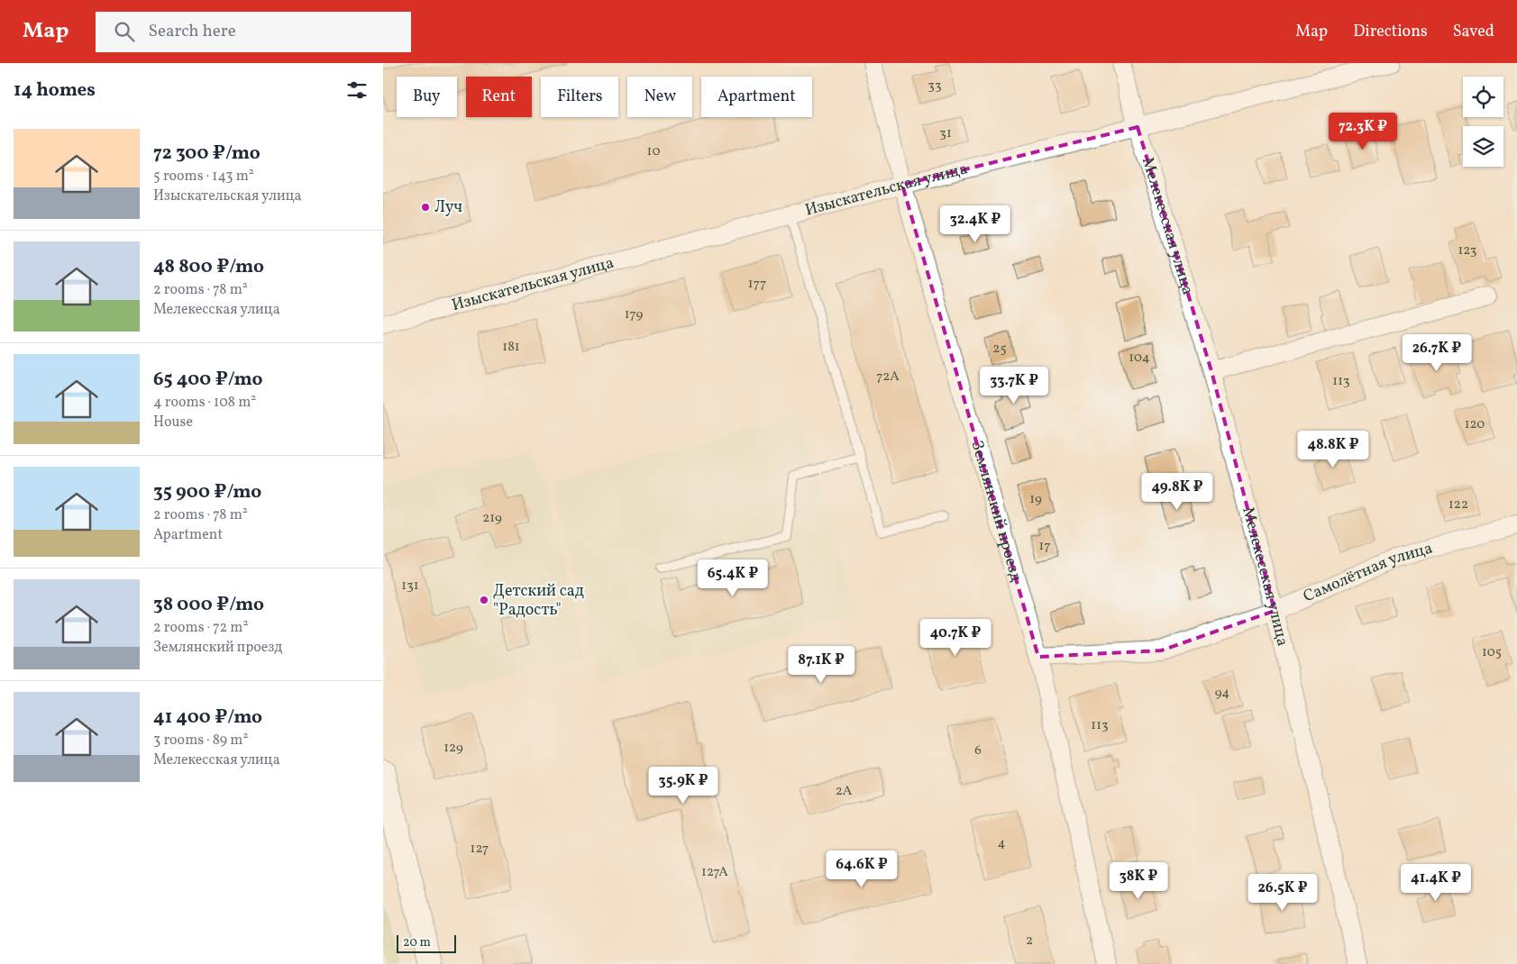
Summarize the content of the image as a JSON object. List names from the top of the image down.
{
  "streets": {
    "street": [
      "Изыскательская улица",
      "Мелекесская улица",
      "Землянский проезд",
      "Самолётная улица"
    ]
  },
  "crossings": [
    ["Изыскательская улица", "Мелекесская улица"],
    ["Изыскательская улица", "Землянский проезд"],
    ["Мелекесская улица", "Самолётная улица"],
    ["Землянский проезд", "Самолётная улица"]
  ],
  "places": ["Луч", "Детский сад \"Радость\""],
  "house_numbers": [
    "33",
    "31",
    "10",
    "123",
    "177",
    "179",
    "181",
    "25",
    "104",
    "72А",
    "113",
    "120",
    "19",
    "122",
    "219",
    "17",
    "131",
    "105",
    "94",
    "113",
    "129",
    "6",
    "2А",
    "4",
    "127",
    "127А",
    "2"
  ],
  "scale_bar": "20 m",
  "page": {
    "header": "Map",
    "search": "Search here",
    "nav": ["Map", "Directions", "Saved"],
    "heading": "14 homes",
    "chip": [
      "Buy",
      "Rent",
      "Filters",
      "New",
      "Apartment"
    ],
    "price": [
      "72.3K ₽",
      "32.4K ₽",
      "26.7K ₽",
      "33.7K ₽",
      "48.8K ₽",
      "49.8K ₽",
      "65.4K ₽",
      "40.7K ₽",
      "87.1K ₽",
      "35.9K ₽",
      "64.6K ₽",
      "38K ₽",
      "41.4K ₽",
      "26.5K ₽"
    ],
    "list": [
      {
        "name": "72 300 ₽/mo",
        "note": "5 rooms · 143 m² · Изыскательская улица"
      },
      {
        "name": "48 800 ₽/mo",
        "note": "2 rooms · 78 m² · Мелекесская улица"
      },
      {
        "name": "65 400 ₽/mo",
        "note": "4 rooms · 108 m² · House"
      },
      {
        "name": "35 900 ₽/mo",
        "note": "2 rooms · 78 m² · Apartment"
      },
      {
        "name": "38 000 ₽/mo",
        "note": "2 rooms · 72 m² · Землянский проезд"
      },
      {
        "name": "41 400 ₽/mo",
        "note": "3 rooms · 89 m² · Мелекесская улица"
      }
    ],
    "scale": "20 m"
  }
}
